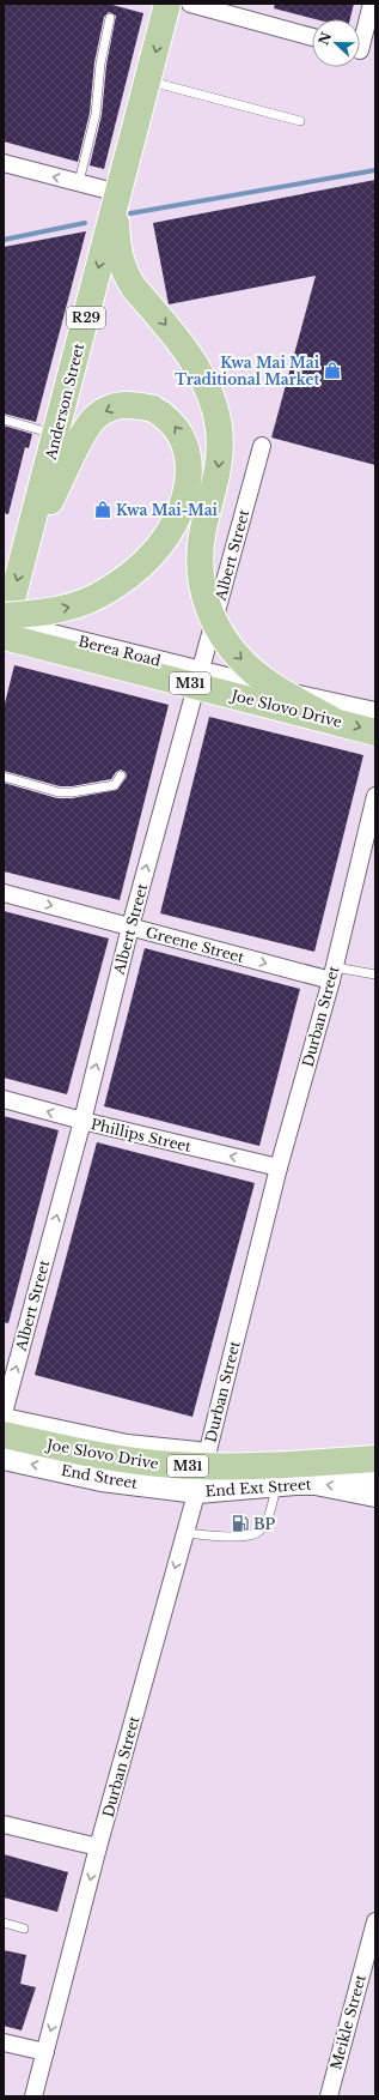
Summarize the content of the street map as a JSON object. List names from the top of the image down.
{
  "streets": {
    "main road": [
      "R29",
      "Anderson Street",
      "M31",
      "Joe Slovo Drive"
    ],
    "street": [
      "Albert Street",
      "Berea Road",
      "Greene Street",
      "Durban Street",
      "Phillips Street",
      "End Street",
      "End Ext Street",
      "Meikle Street"
    ]
  },
  "crossings": [
    ["Anderson Street", "Berea Road"],
    ["Anderson Street", "Joe Slovo Drive"],
    ["Albert Street", "Berea Road"],
    ["Albert Street", "Greene Street"],
    ["Albert Street", "Phillips Street"],
    ["Berea Road", "Joe Slovo Drive"],
    ["Greene Street", "Durban Street"],
    ["Durban Street", "Phillips Street"],
    ["Durban Street", "End Street"],
    ["Durban Street", "End Ext Street"],
    ["End Street", "End Ext Street"]
  ],
  "one_way": [
    "Anderson Street",
    "Albert Street",
    "Greene Street",
    "Durban Street",
    "Phillips Street"
  ],
  "places": {
    "shop": ["Kwa Mai Mai Traditional Market", "Kwa Mai-Mai"],
    "fuel station": ["BP"]
  },
  "north": "left"
}
